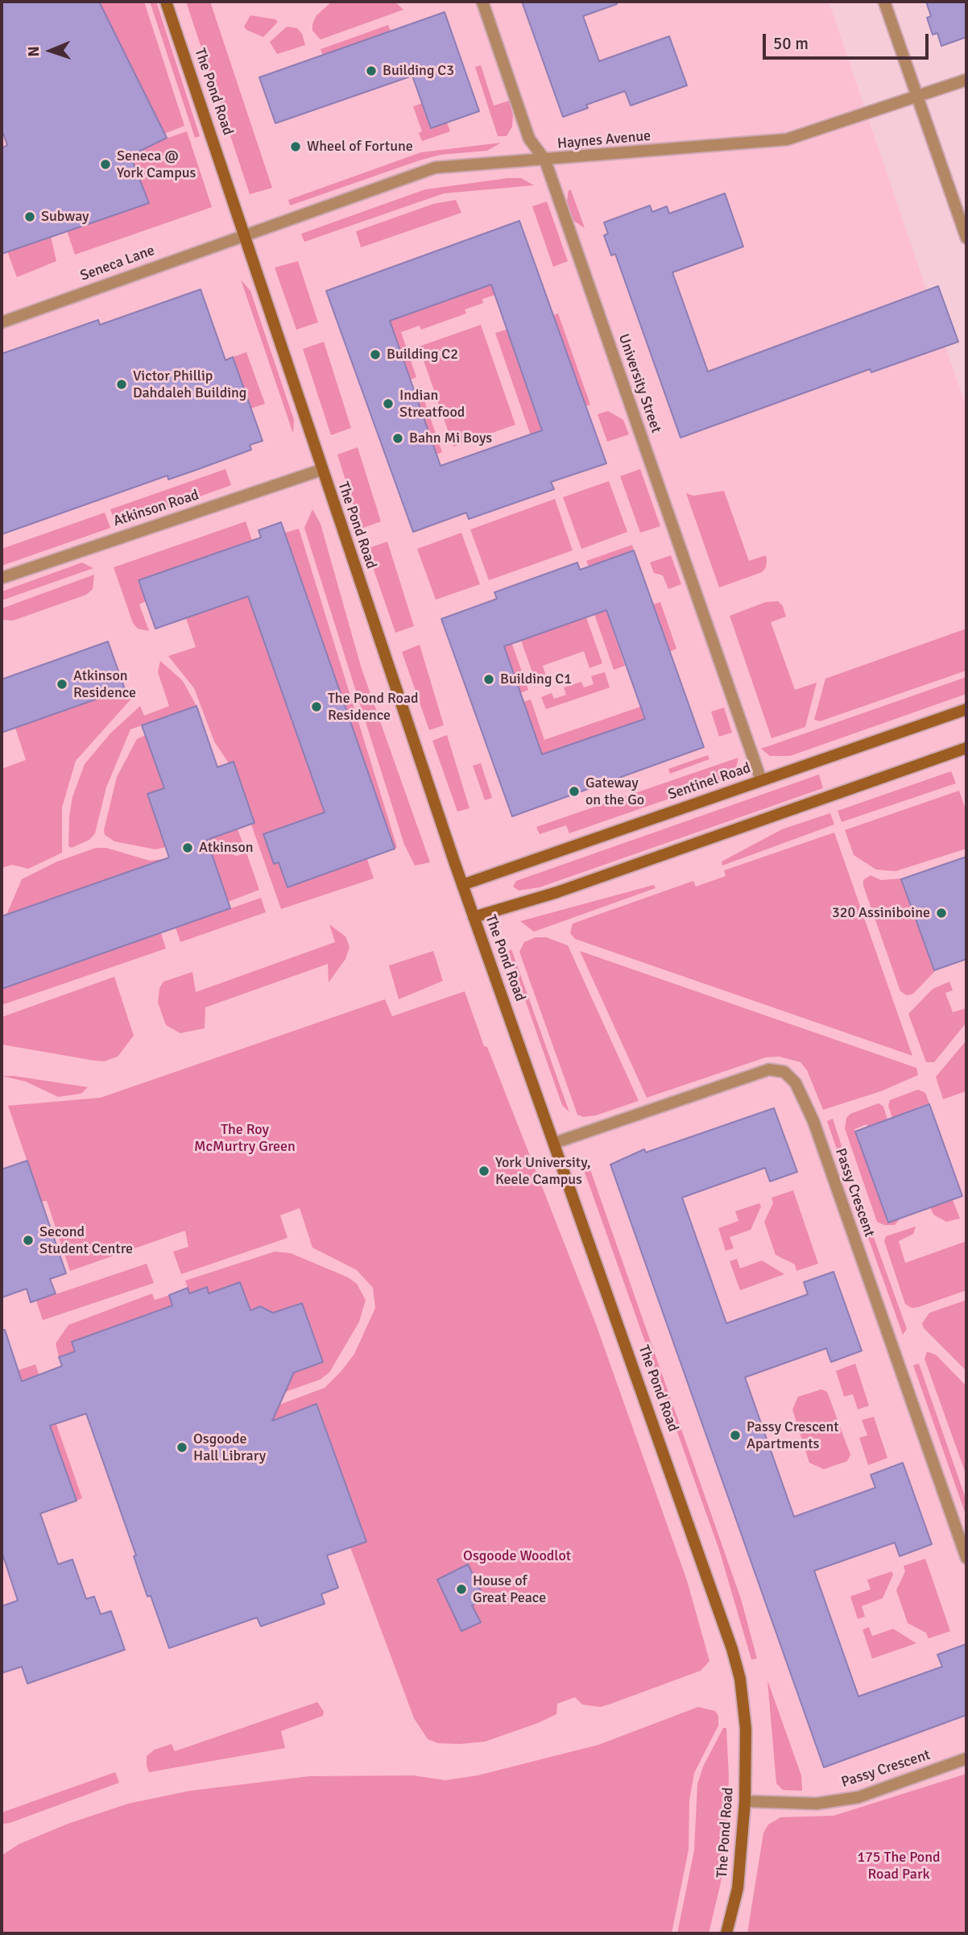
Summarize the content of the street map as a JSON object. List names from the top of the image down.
{
  "streets": {
    "street": [
      "The Pond Road",
      "Haynes Avenue",
      "Seneca Lane",
      "University Street",
      "Atkinson Road",
      "Sentinel Road",
      "Passy Crescent"
    ]
  },
  "crossings": [
    ["The Pond Road", "Haynes Avenue"],
    ["The Pond Road", "Seneca Lane"],
    ["The Pond Road", "Atkinson Road"],
    ["The Pond Road", "Sentinel Road"],
    ["The Pond Road", "Passy Crescent"],
    ["Haynes Avenue", "Seneca Lane"],
    ["Haynes Avenue", "University Street"],
    ["University Street", "Sentinel Road"]
  ],
  "parks": ["The Roy McMurtry Green", "Osgoode Woodlot", "175 The Pond Road Park"],
  "places": [
    "Building C3",
    "Wheel of Fortune",
    "Seneca @ York Campus",
    "Subway",
    "Building C2",
    "Victor Phillip Dahdaleh Building",
    "Indian Streatfood",
    "Bahn Mi Boys",
    "Building C1",
    "Atkinson Residence",
    "The Pond Road Residence",
    "Gateway on the Go",
    "Atkinson",
    "320 Assiniboine",
    "York University, Keele Campus",
    "Second Student Centre",
    "Passy Crescent Apartments",
    "Osgoode Hall Library",
    "House of Great Peace"
  ],
  "scale_bar": "50 m",
  "north": "left"
}
